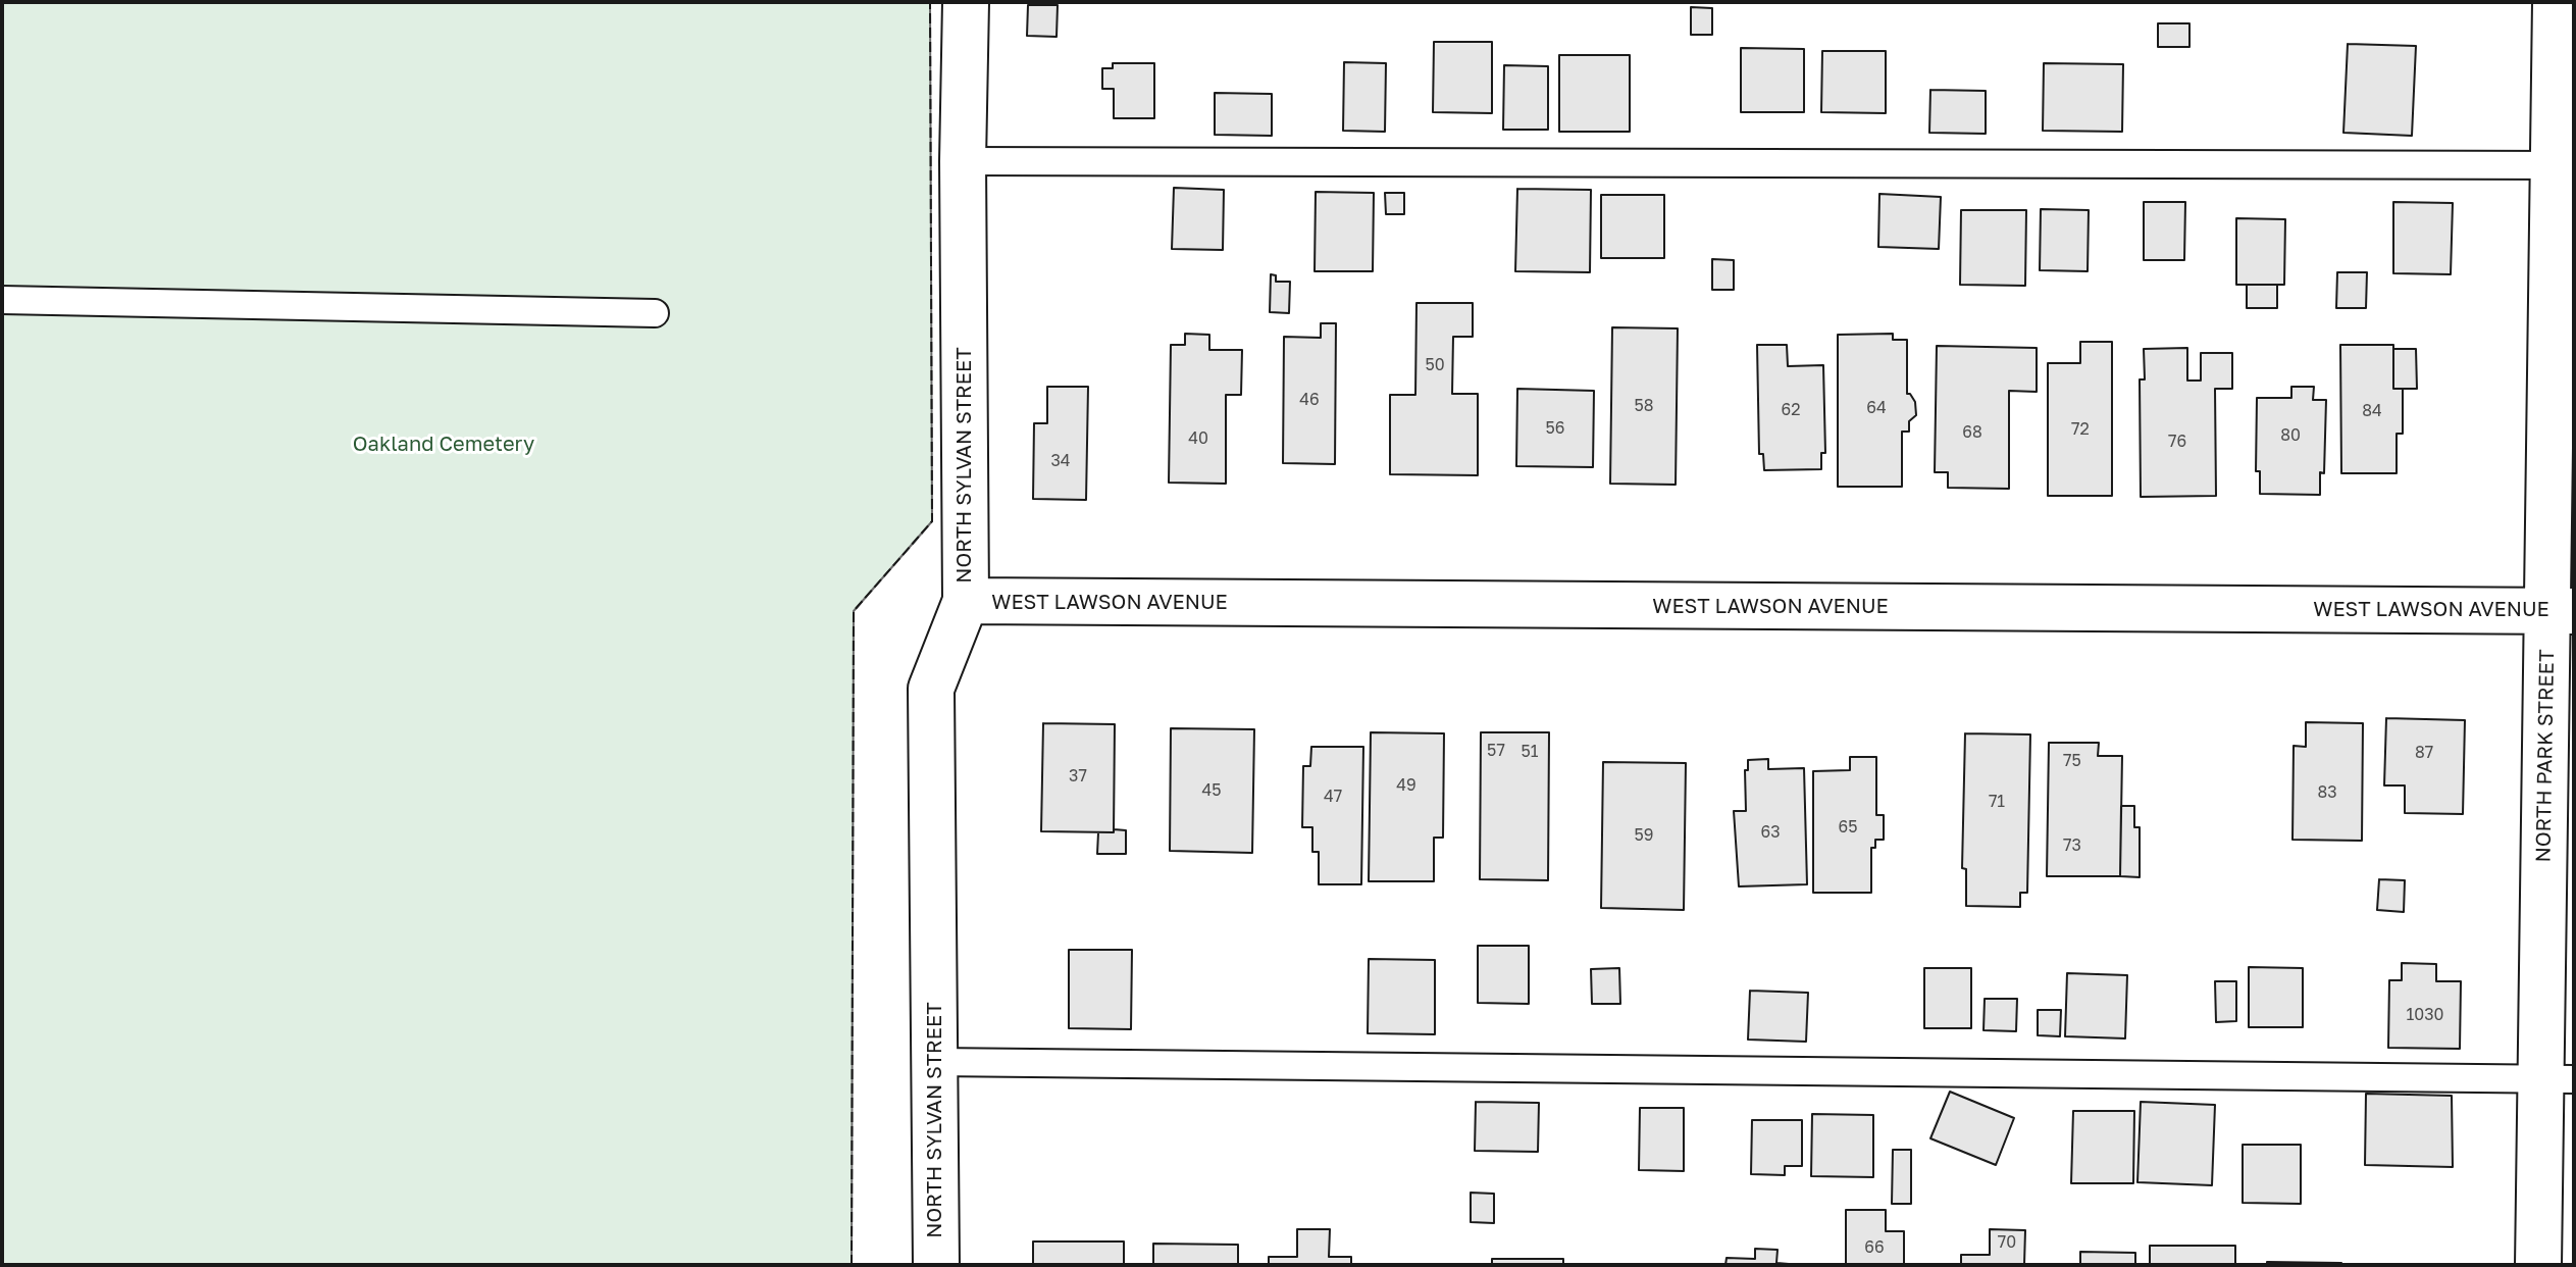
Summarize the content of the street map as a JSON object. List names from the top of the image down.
{
  "streets": {
    "street": ["NORTH SYLVAN STREET", "WEST LAWSON AVENUE", "NORTH PARK STREET"]
  },
  "crossings": [
    ["NORTH SYLVAN STREET", "WEST LAWSON AVENUE"],
    ["WEST LAWSON AVENUE", "NORTH PARK STREET"]
  ],
  "parks": ["Oakland Cemetery"],
  "house_numbers": [
    "50",
    "46",
    "58",
    "64",
    "62",
    "84",
    "56",
    "72",
    "68",
    "80",
    "40",
    "76",
    "34",
    "57",
    "51",
    "87",
    "75",
    "37",
    "49",
    "45",
    "83",
    "47",
    "71",
    "65",
    "63",
    "59",
    "73",
    "1030",
    "70",
    "66"
  ]
}
